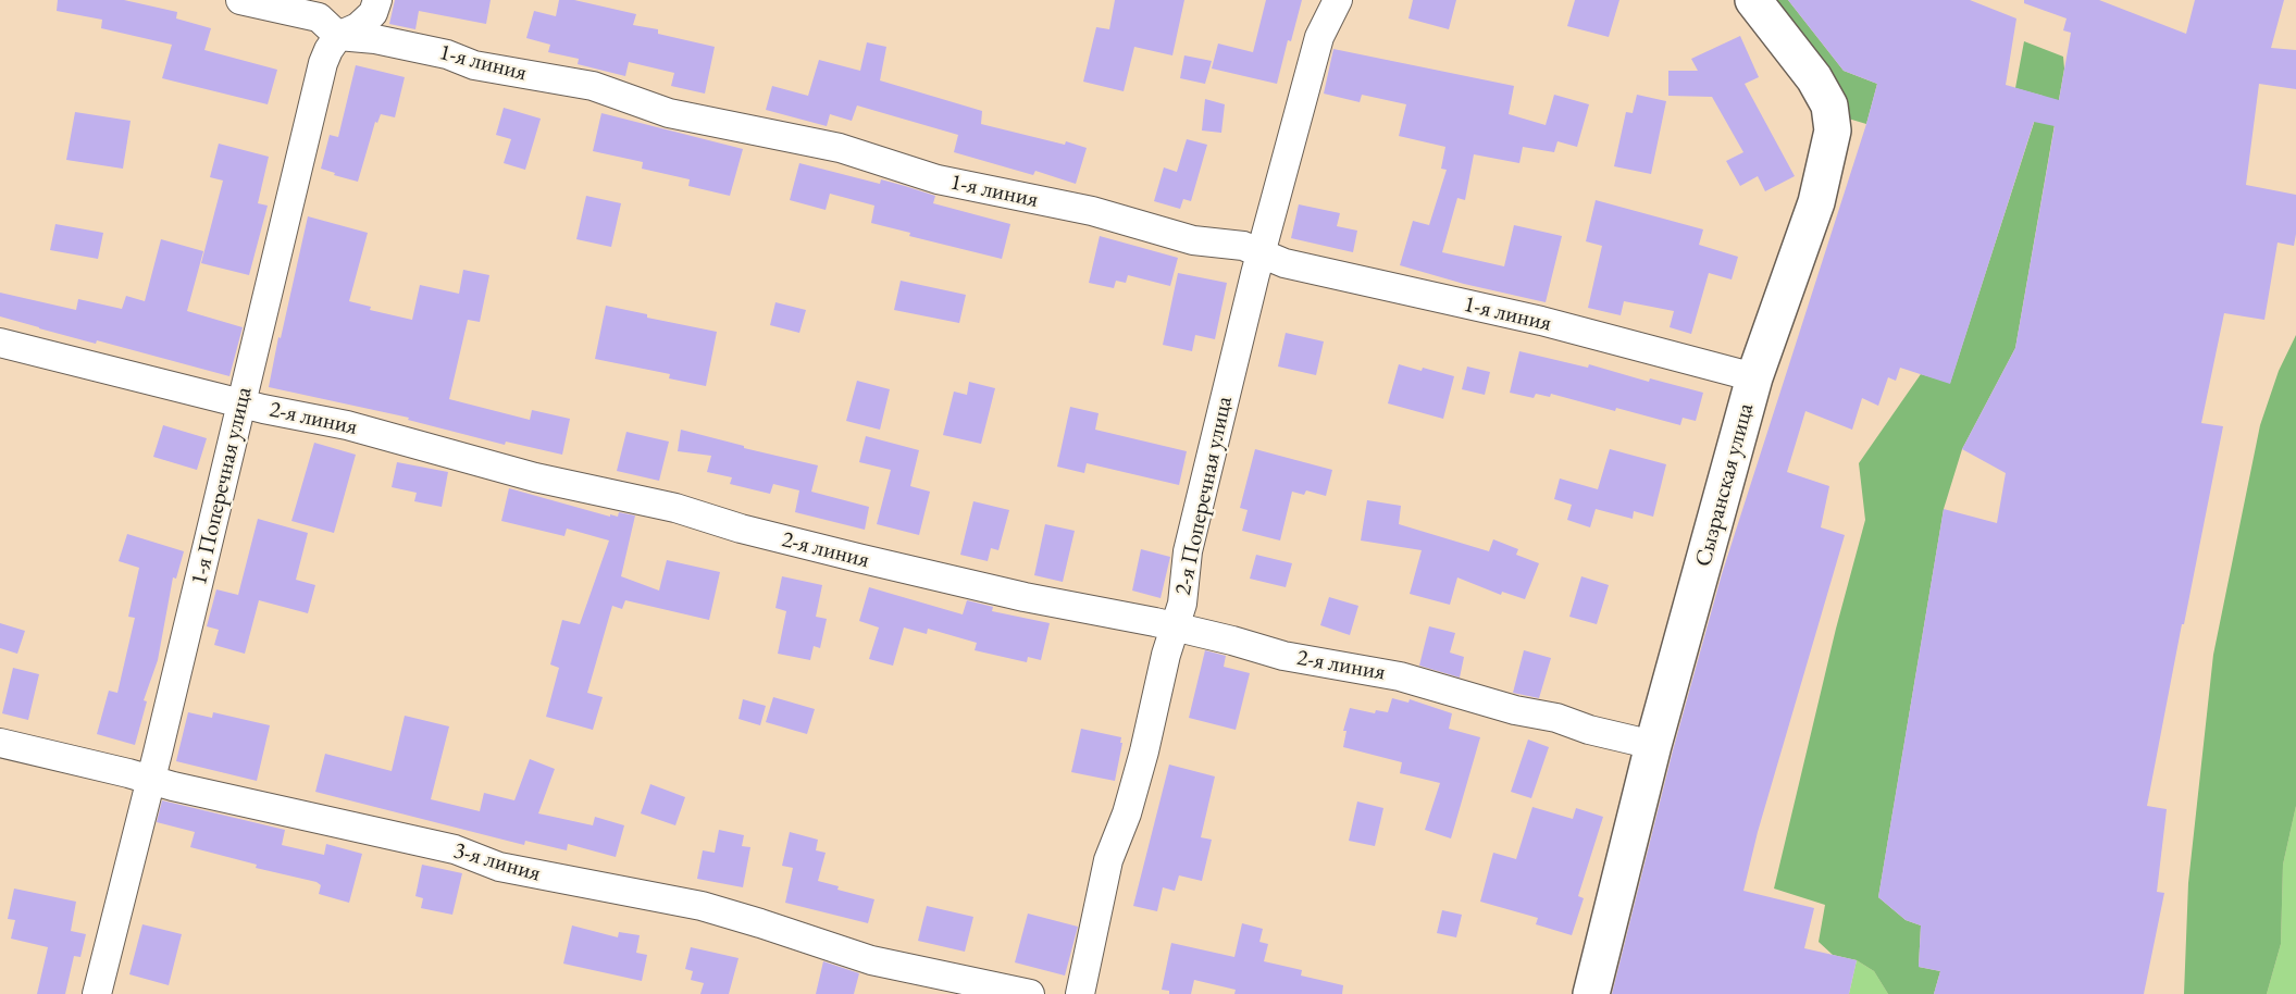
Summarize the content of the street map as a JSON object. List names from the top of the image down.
{
  "streets": {
    "street": [
      "1-я линия",
      "2-я линия",
      "Сызранская улица",
      "1-я Поперечная улица",
      "2-я Поперечная улица",
      "3-я линия"
    ]
  },
  "crossings": [
    ["1-я линия", "Сызранская улица"],
    ["1-я линия", "1-я Поперечная улица"],
    ["1-я линия", "2-я Поперечная улица"],
    ["2-я линия", "Сызранская улица"],
    ["2-я линия", "1-я Поперечная улица"],
    ["2-я линия", "2-я Поперечная улица"],
    ["1-я Поперечная улица", "3-я линия"]
  ]
}
